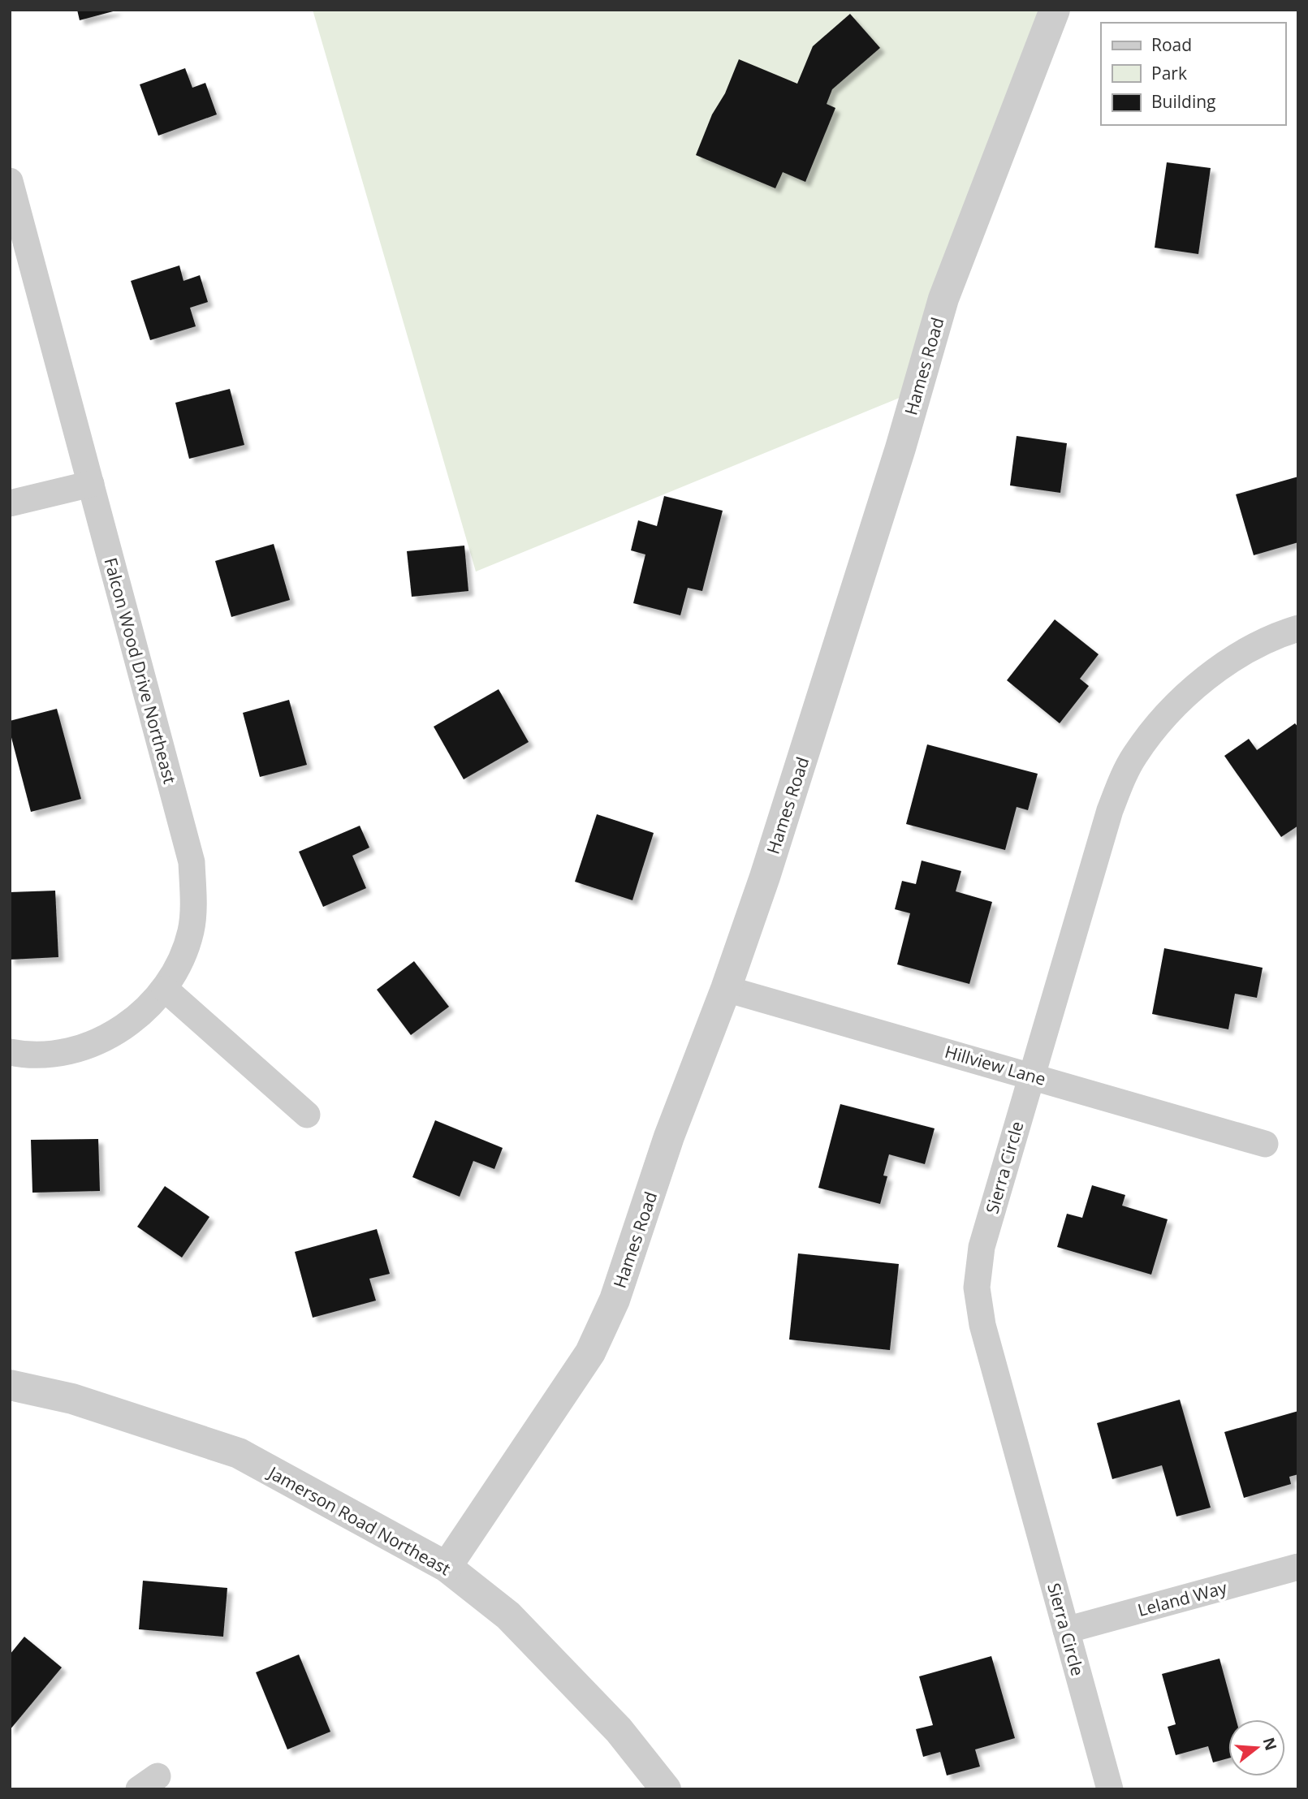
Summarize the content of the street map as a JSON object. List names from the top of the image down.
{
  "streets": {
    "street": [
      "Hames Road",
      "Falcon Wood Drive Northeast",
      "Hillview Lane",
      "Sierra Circle",
      "Jamerson Road Northeast",
      "Leland Way"
    ]
  },
  "crossings": [
    ["Hames Road", "Hillview Lane"],
    ["Hames Road", "Jamerson Road Northeast"],
    ["Hillview Lane", "Sierra Circle"],
    ["Sierra Circle", "Leland Way"]
  ],
  "legend": ["Road", "Park", "Building"],
  "north": "right"
}
